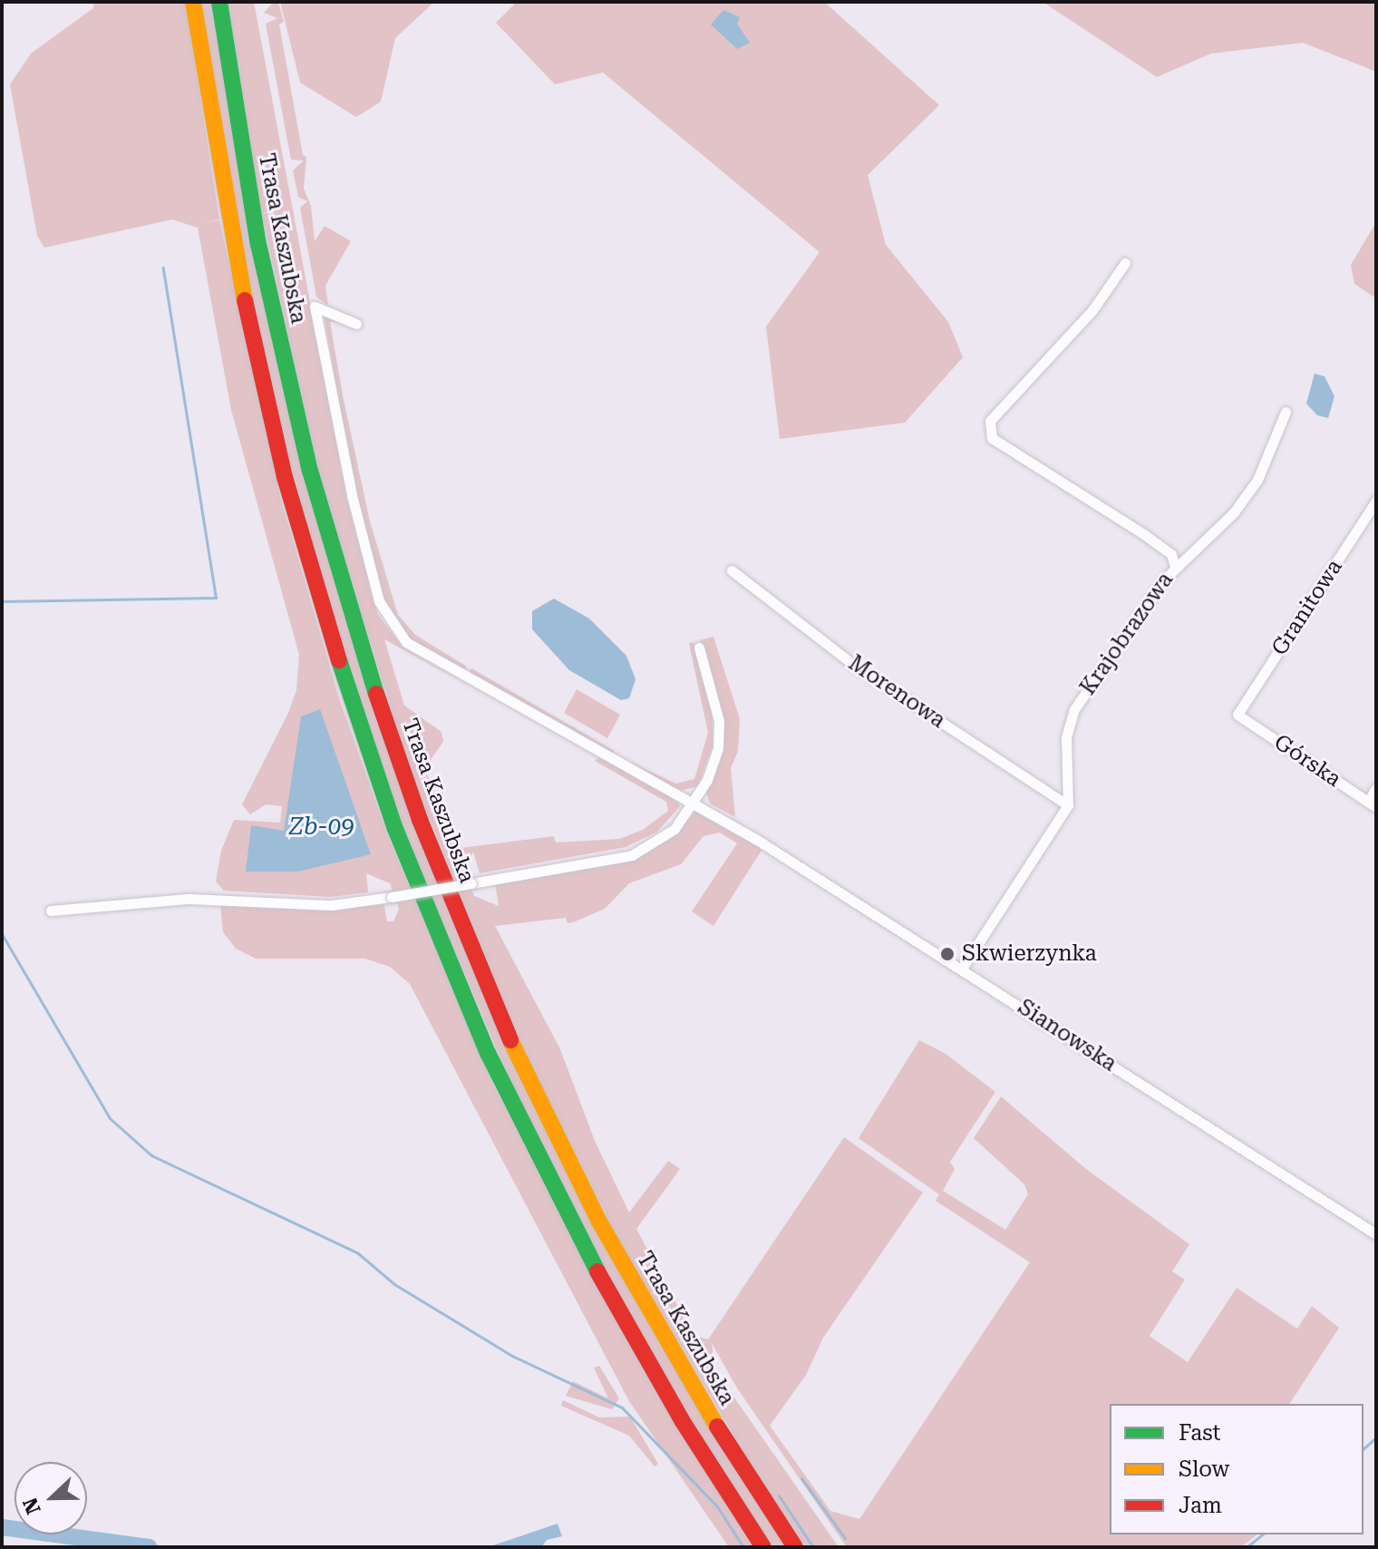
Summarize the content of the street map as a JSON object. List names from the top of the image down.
{
  "streets": {
    "highway": ["Trasa Kaszubska"],
    "street": [
      "Granitowa",
      "Krajobrazowa",
      "Morenowa",
      "Górska",
      "Sianowska"
    ]
  },
  "crossings": [
    ["Granitowa", "Górska"],
    ["Krajobrazowa", "Morenowa"]
  ],
  "water": ["Zb-09"],
  "places": ["Skwierzynka"],
  "legend": ["Fast", "Slow", "Jam"],
  "north": "left"
}
